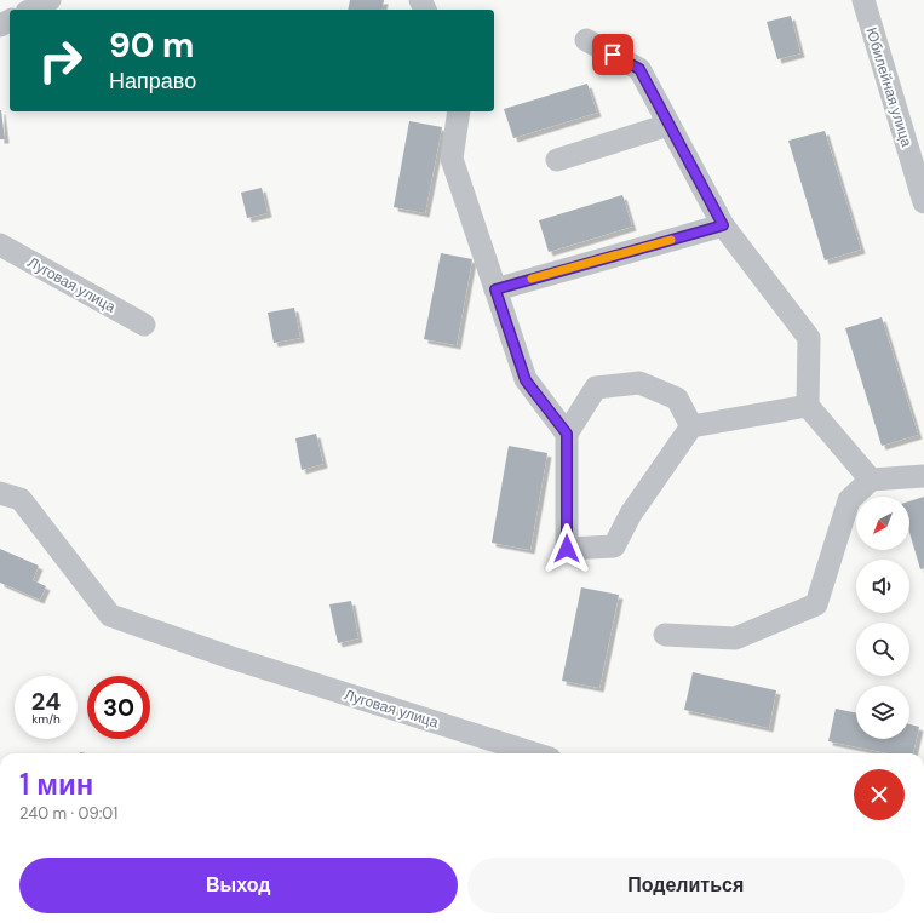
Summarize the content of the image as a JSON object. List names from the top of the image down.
{
  "streets": {
    "street": ["Юбилейная улица", "Луговая улица"]
  },
  "north": "bottom left",
  "page": {
    "turn": ["90 m", "Направо"],
    "speed": "24 km/h",
    "limit": "30",
    "heading": ["1 мин", "240 m · 09:01"],
    "buttons": ["Выход", "Поделиться"]
  }
}
